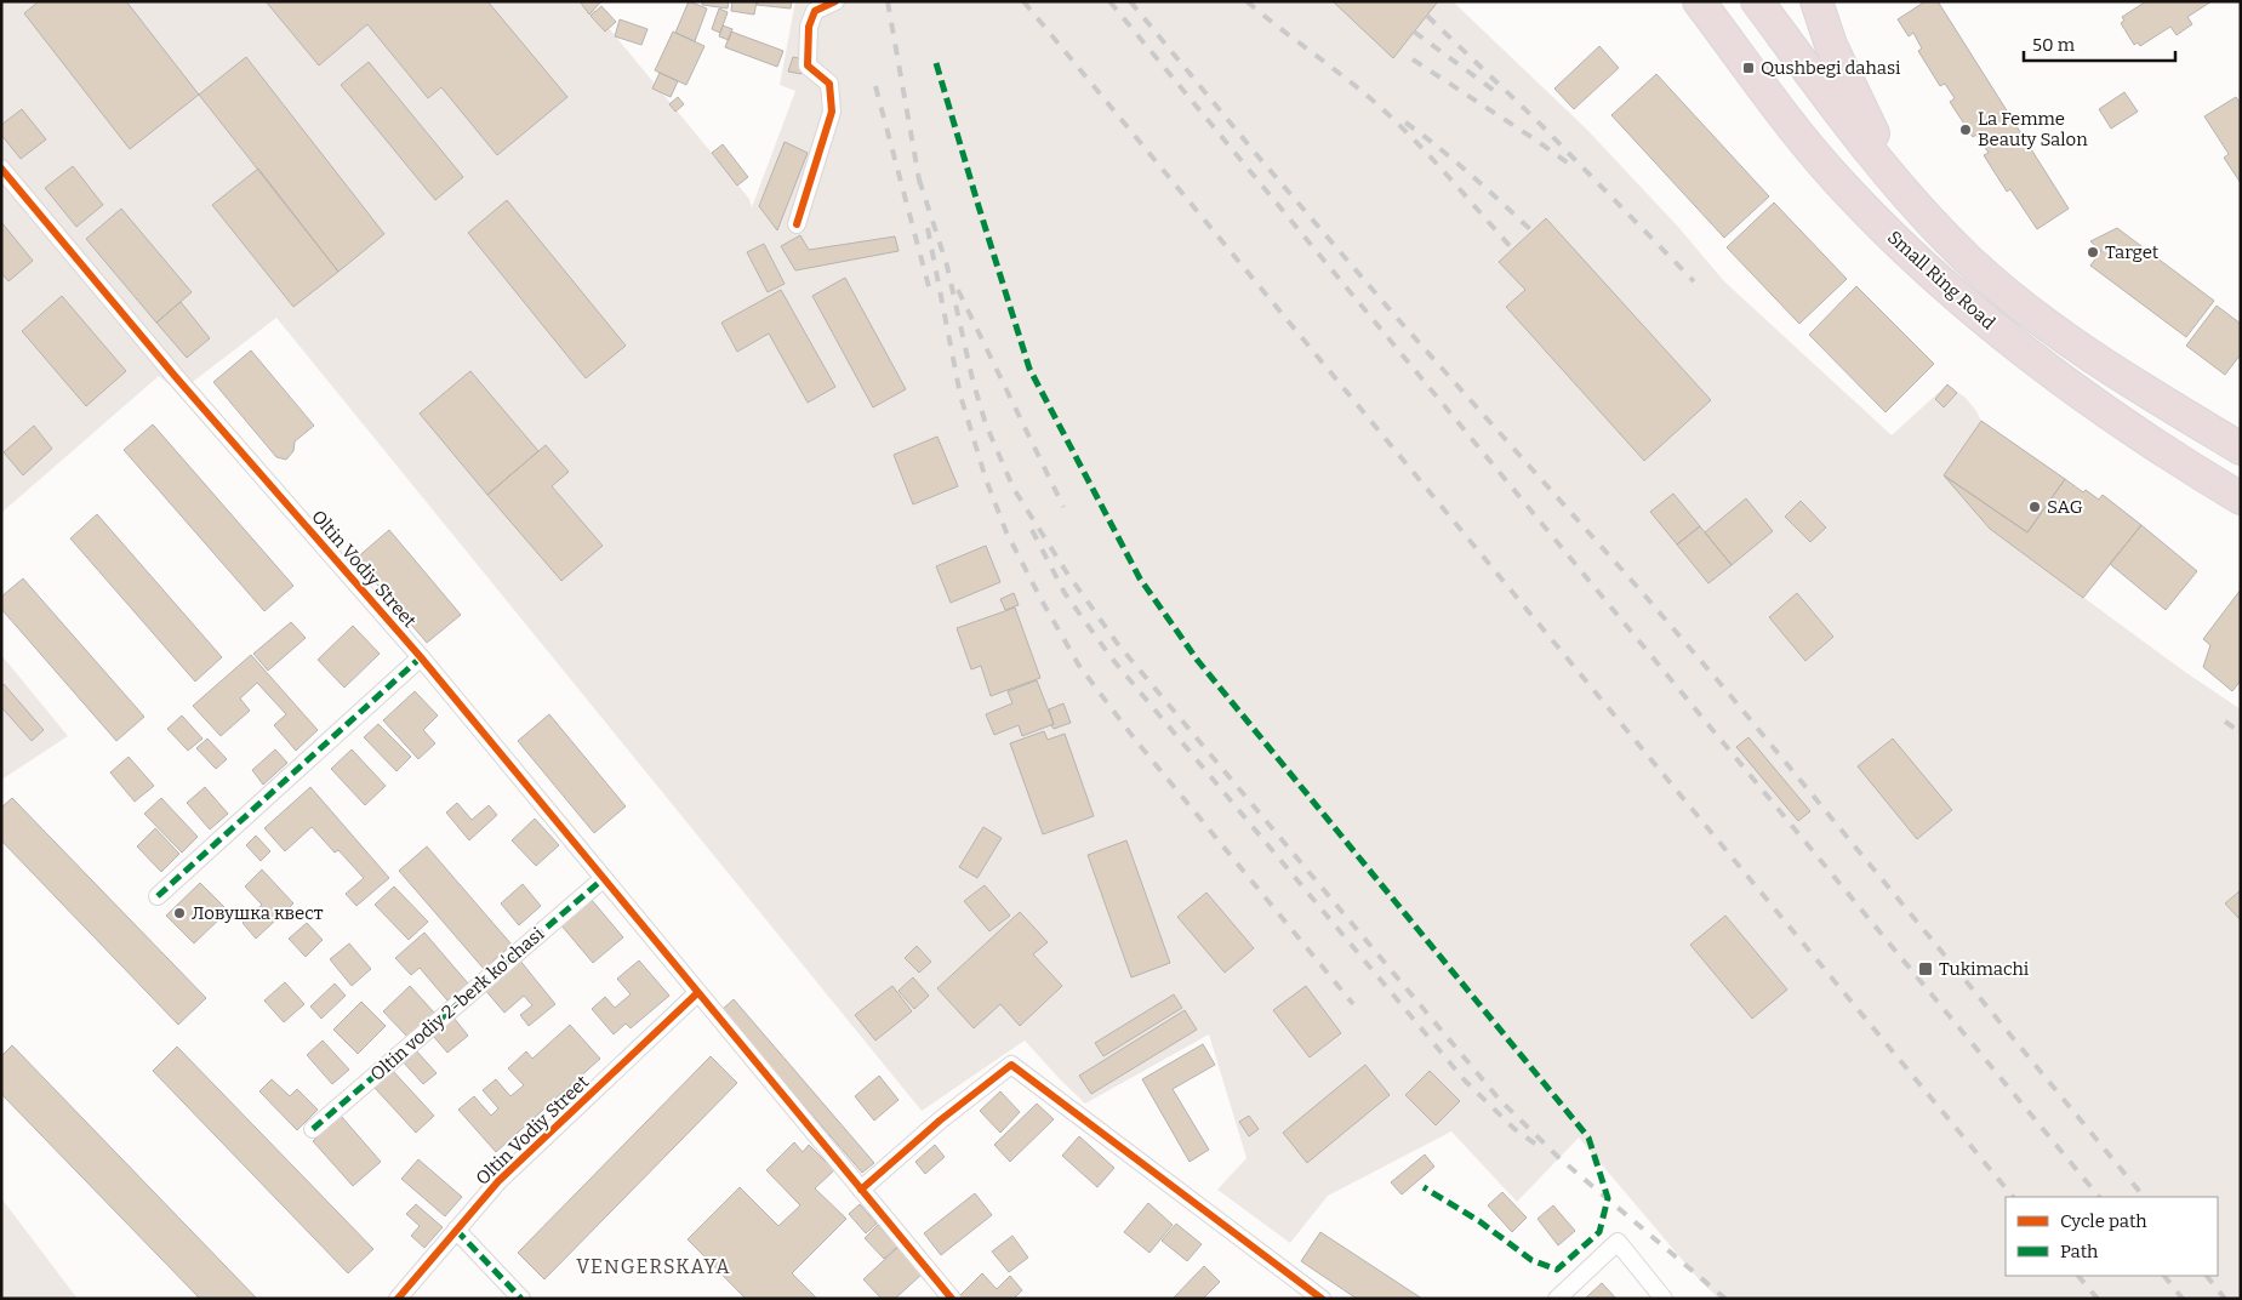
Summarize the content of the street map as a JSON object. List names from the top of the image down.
{
  "streets": {
    "highway": ["Small Ring Road"],
    "street": ["Oltin Vodiy Street", "Oltin vodiy 2-berk ko'chasi"]
  },
  "crossings": [
    ["Oltin Vodiy Street", "Oltin vodiy 2-berk ko'chasi"]
  ],
  "districts": ["VENGERSKAYA"],
  "places": {
    "transit": ["Qushbegi dahasi", "Tukimachi"],
    "other": [
      "La Femme Beauty Salon",
      "Target",
      "SAG",
      "Ловушка квест"
    ]
  },
  "legend": ["Cycle path", "Path"],
  "scale_bar": "50 m"
}
